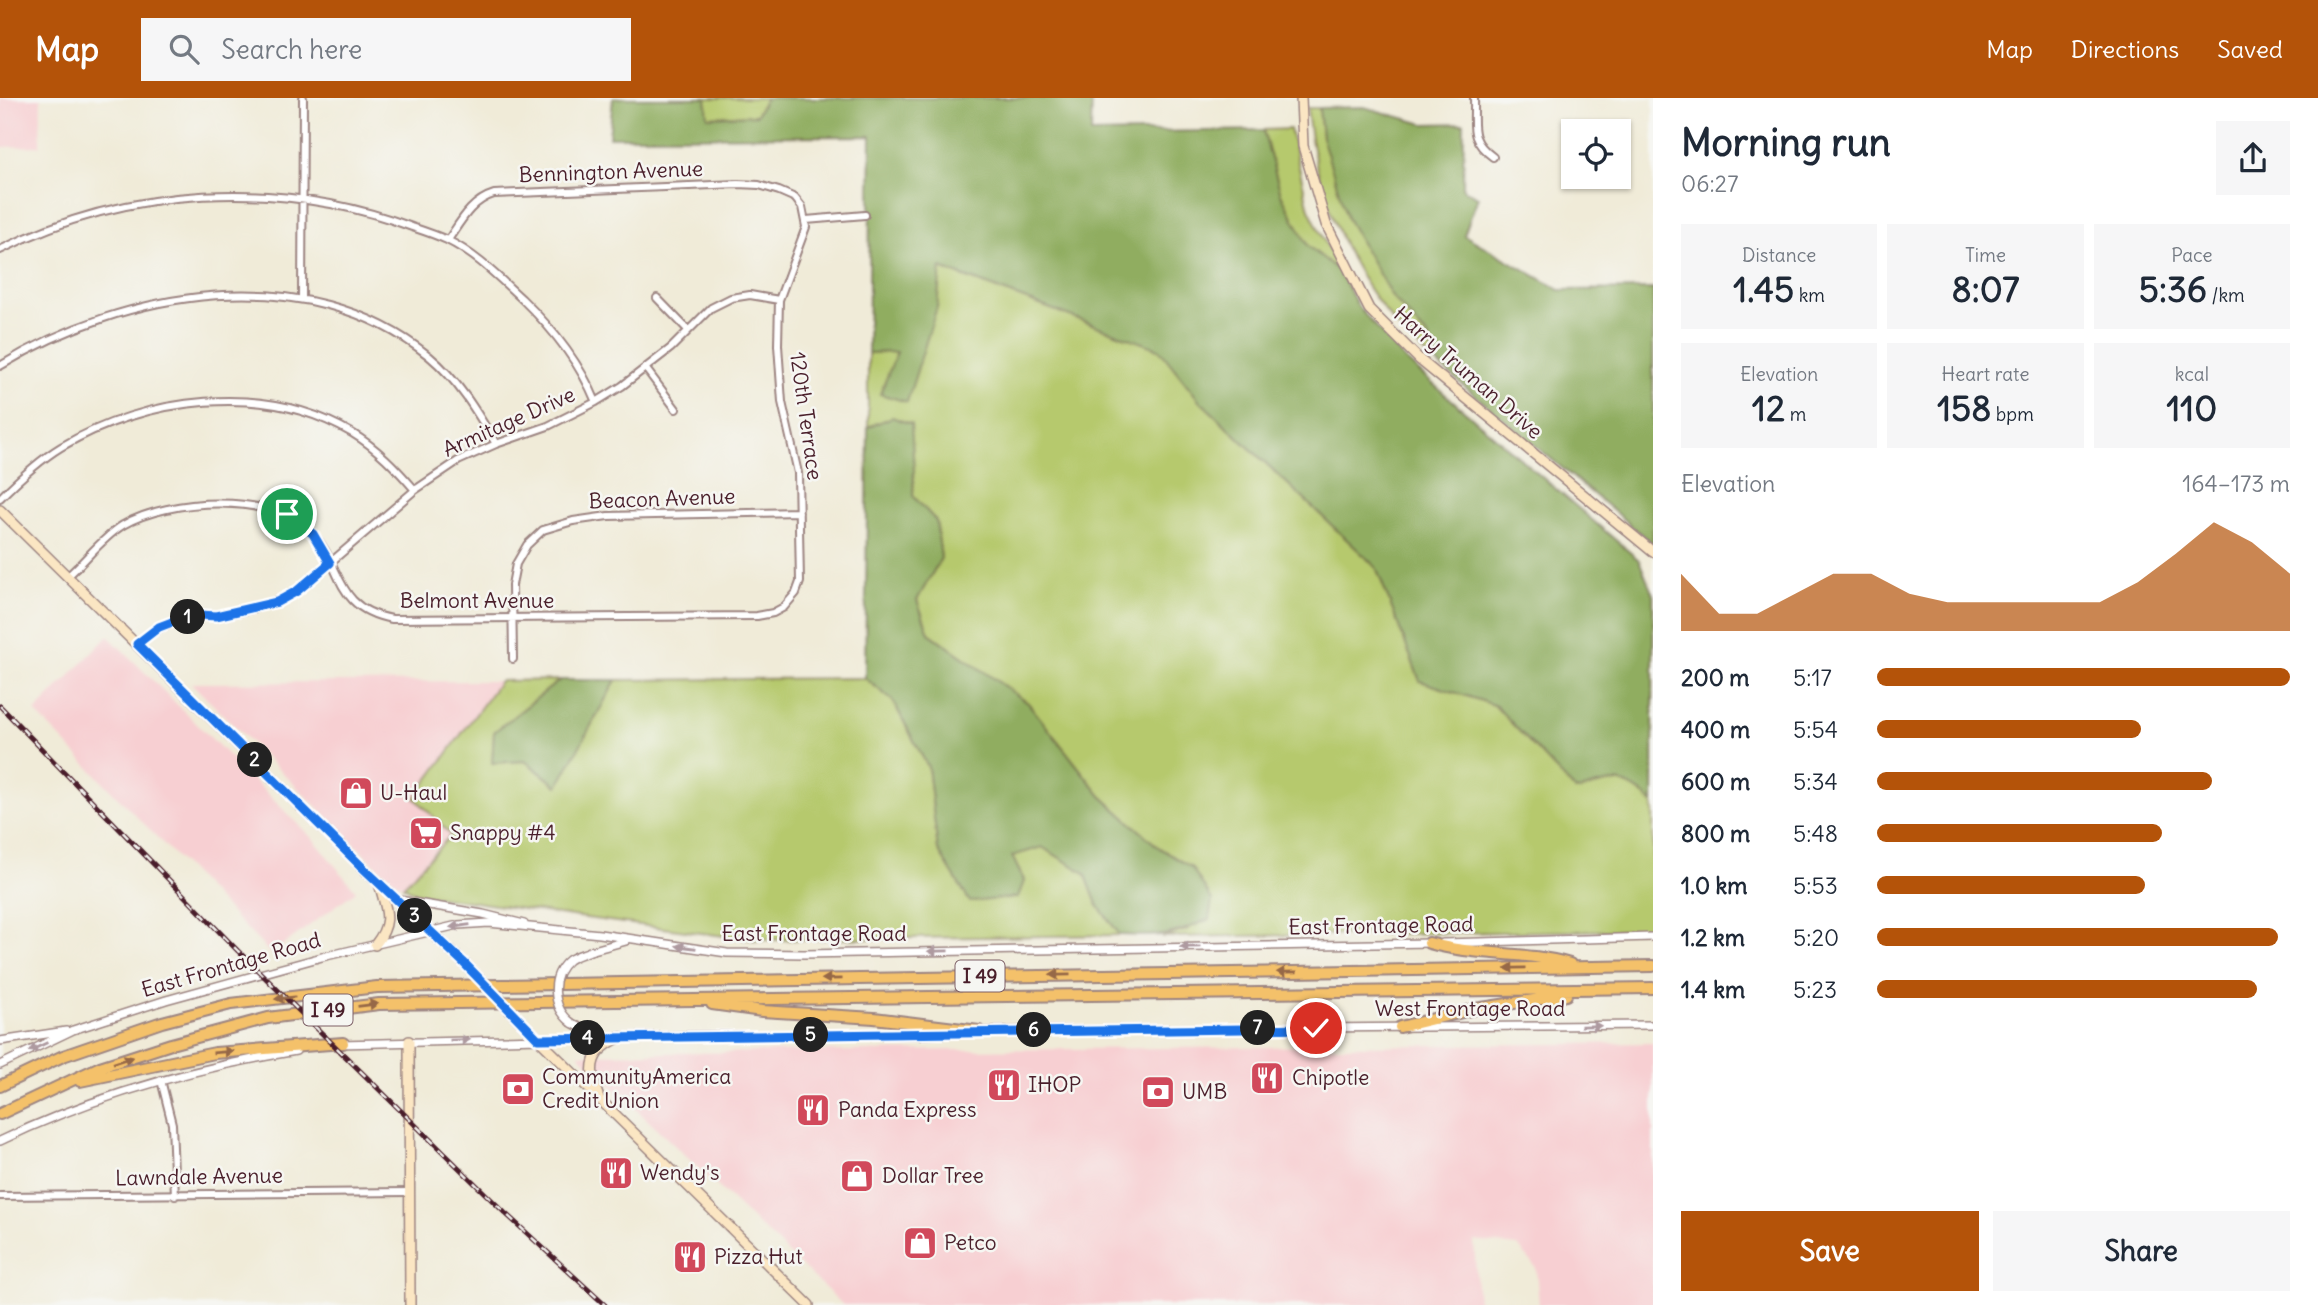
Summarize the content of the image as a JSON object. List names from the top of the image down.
{
  "streets": {
    "highway": ["I 49"],
    "main road": ["Harry Truman Drive"],
    "street": [
      "Bennington Avenue",
      "120th Terrace",
      "Armitage Drive",
      "Beacon Avenue",
      "Belmont Avenue",
      "East Frontage Road",
      "West Frontage Road",
      "Lawndale Avenue"
    ]
  },
  "crossings": [
    ["Bennington Avenue", "120th Terrace"],
    ["120th Terrace", "Armitage Drive"],
    ["120th Terrace", "Beacon Avenue"],
    ["120th Terrace", "Belmont Avenue"],
    ["Armitage Drive", "Belmont Avenue"],
    ["Beacon Avenue", "Belmont Avenue"]
  ],
  "one_way": ["East Frontage Road"],
  "places": {
    "shop": ["U-Haul", "Dollar Tree", "Petco"],
    "supermarket": ["Snappy #4"],
    "restaurant": [
      "Chipotle",
      "IHOP",
      "Panda Express",
      "Wendy's",
      "Pizza Hut"
    ],
    "bank": ["CommunityAmerica Credit Union", "UMB"]
  },
  "page": {
    "header": "Map",
    "search": "Search here",
    "nav": ["Map", "Directions", "Saved"],
    "heading": ["Morning run", "06:27"],
    "stats": [
      ["Distance", "1.45 km"],
      ["Time", "8:07"],
      ["Pace", "5:36 /km"],
      ["Elevation", "12 m"],
      ["Heart rate", "158 bpm"],
      ["kcal", "110"]
    ],
    "chart": ["Elevation", "164–173 m"],
    "pins": [
      "1",
      "2",
      "3",
      "7",
      "6",
      "5",
      "4"
    ],
    "list": [
      {
        "name": "200 m",
        "note": "5:17"
      },
      {
        "name": "400 m",
        "note": "5:54"
      },
      {
        "name": "600 m",
        "note": "5:34"
      },
      {
        "name": "800 m",
        "note": "5:48"
      },
      {
        "name": "1.0 km",
        "note": "5:53"
      },
      {
        "name": "1.2 km",
        "note": "5:20"
      },
      {
        "name": "1.4 km",
        "note": "5:23"
      }
    ],
    "buttons": ["Save", "Share"]
  }
}
